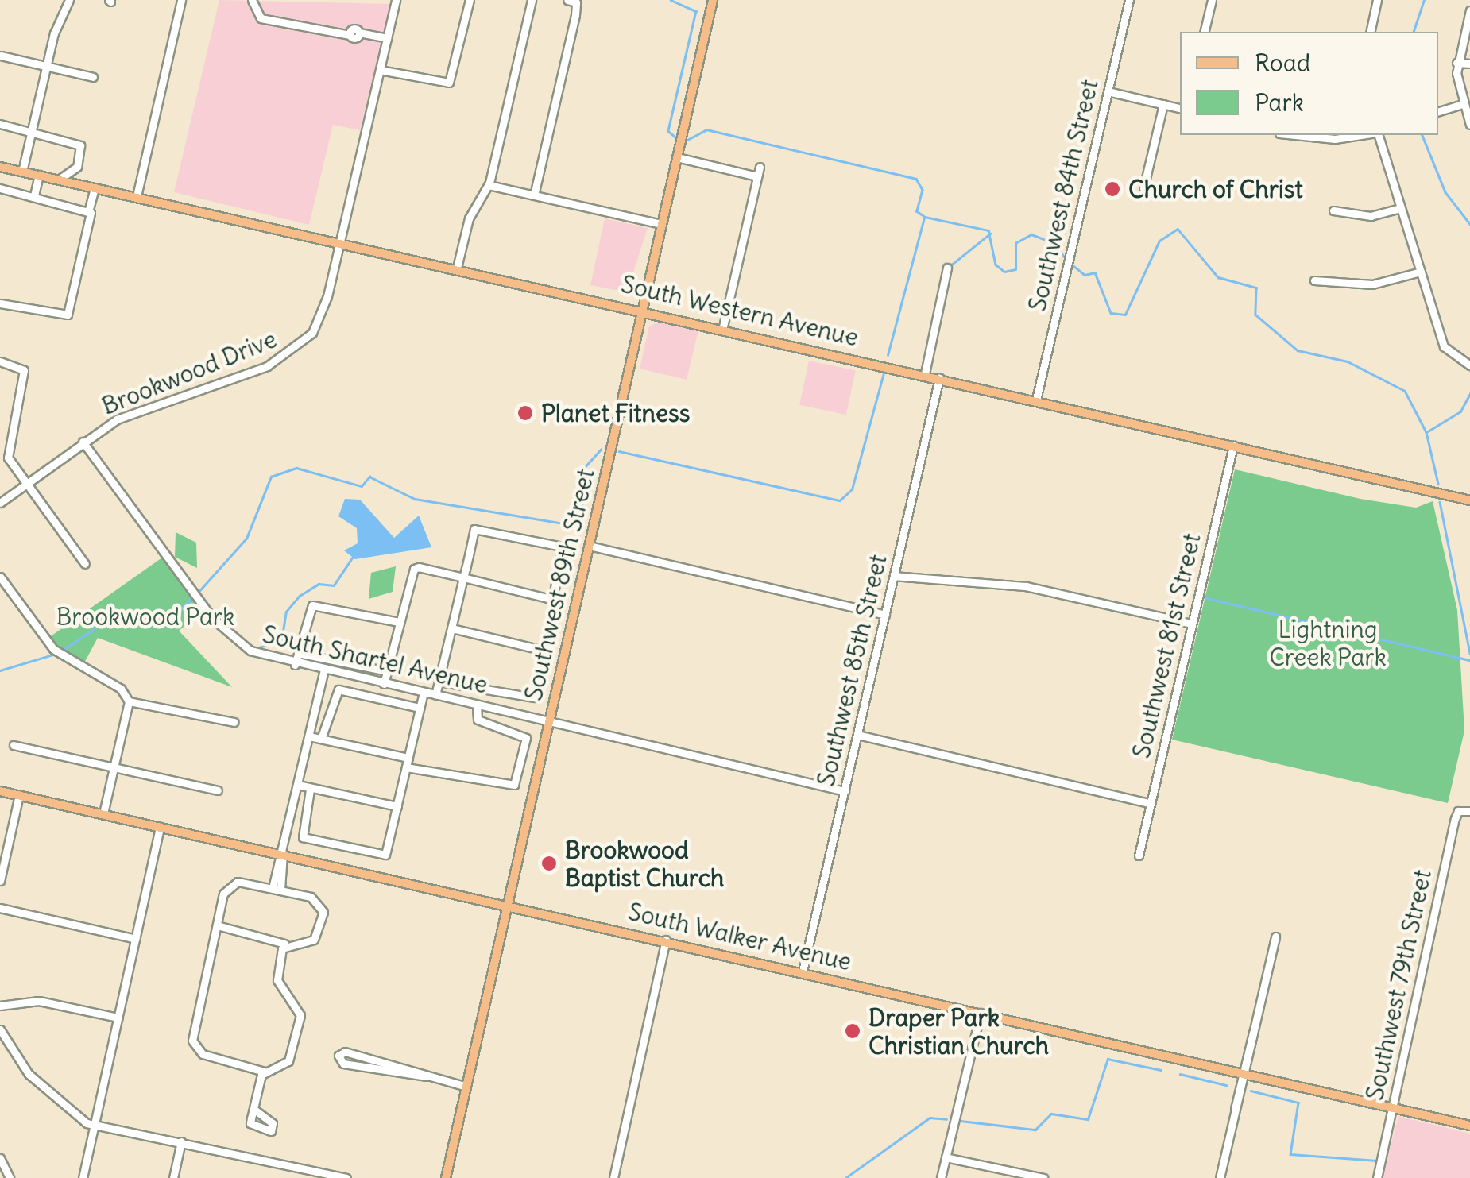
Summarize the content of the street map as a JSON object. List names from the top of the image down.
{
  "streets": {
    "main road": ["South Western Avenue", "Southwest 89th Street", "South Walker Avenue"],
    "street": [
      "Southwest 84th Street",
      "Brookwood Drive",
      "Southwest 81st Street",
      "South Shartel Avenue",
      "Southwest 85th Street",
      "Southwest 79th Street"
    ]
  },
  "crossings": [
    ["Southwest 84th Street", "South Western Avenue"],
    ["South Western Avenue", "Brookwood Drive"],
    ["South Western Avenue", "Southwest 89th Street"],
    ["South Western Avenue", "Southwest 81st Street"],
    ["South Western Avenue", "Southwest 85th Street"],
    ["Brookwood Drive", "South Shartel Avenue"],
    ["Southwest 89th Street", "South Shartel Avenue"],
    ["Southwest 89th Street", "South Walker Avenue"],
    ["South Shartel Avenue", "Southwest 85th Street"],
    ["Southwest 85th Street", "South Walker Avenue"],
    ["South Walker Avenue", "Southwest 79th Street"]
  ],
  "parks": ["Brookwood Park", "Lightning Creek Park"],
  "places": [
    "Church of Christ",
    "Planet Fitness",
    "Brookwood Baptist Church",
    "Draper Park Christian Church"
  ],
  "legend": ["Road", "Park"]
}
